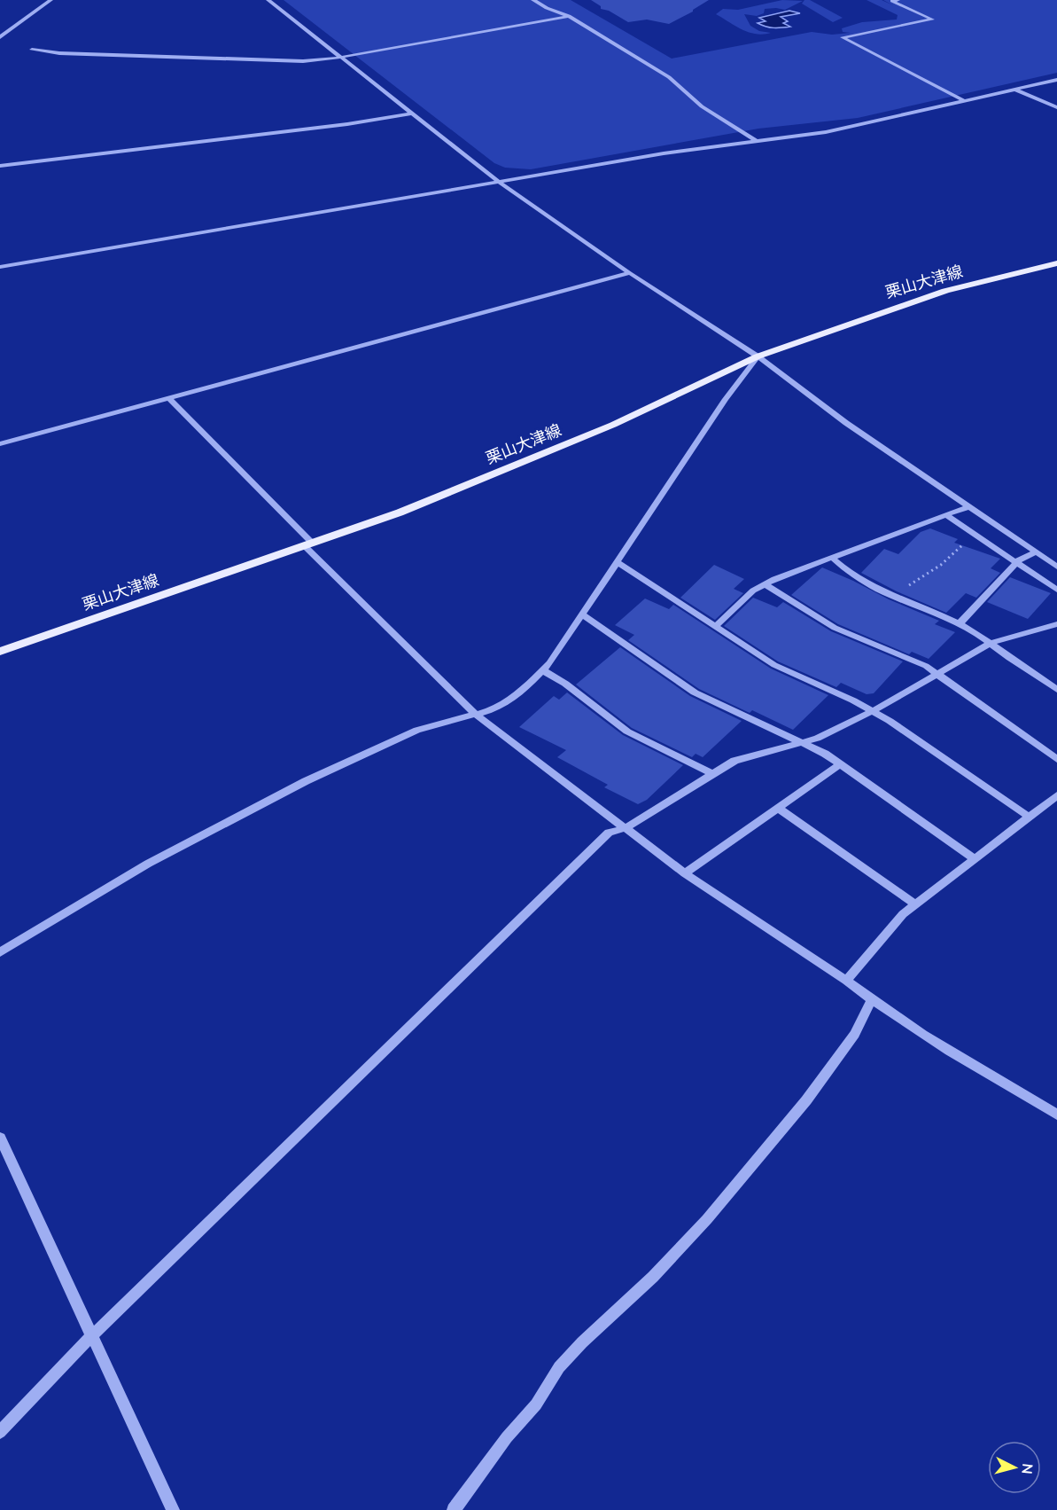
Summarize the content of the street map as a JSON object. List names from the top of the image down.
{
  "streets": {
    "main road": ["栗山大津線"]
  },
  "north": "right"
}
